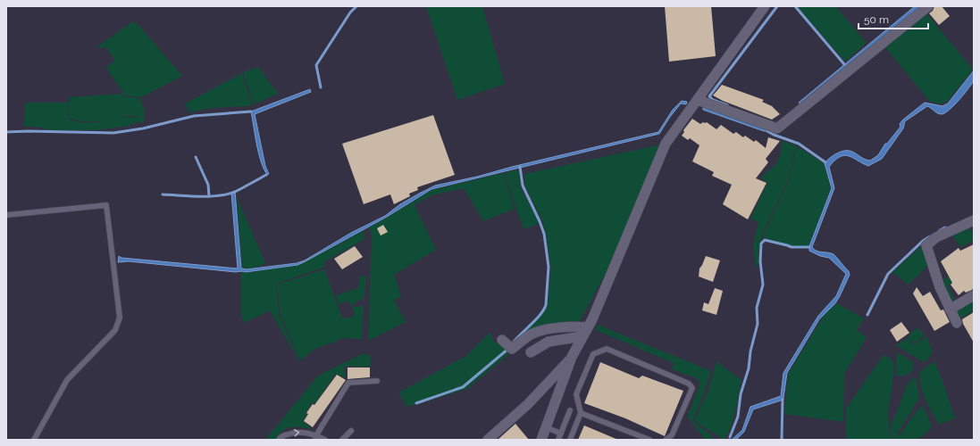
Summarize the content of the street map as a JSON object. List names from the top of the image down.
{
  "scale_bar": "50 m"
}
